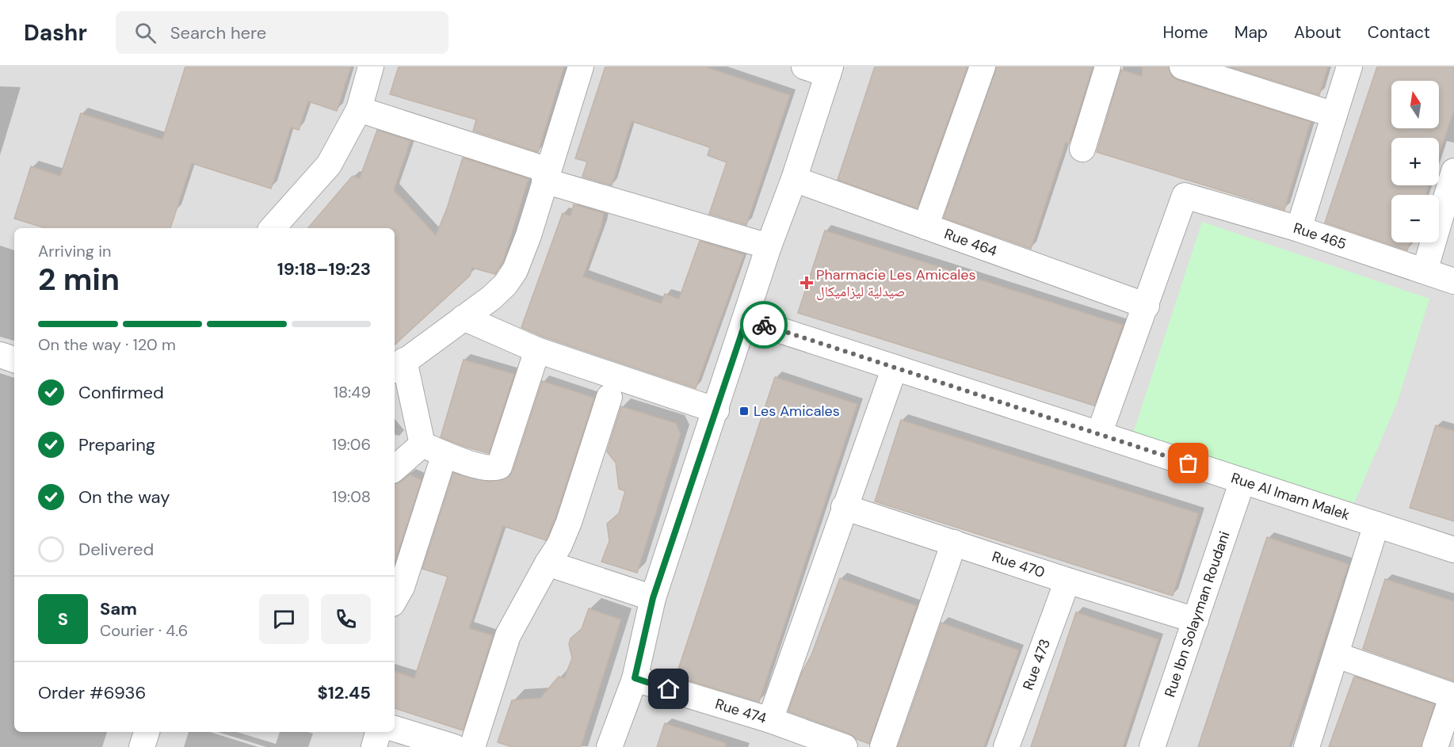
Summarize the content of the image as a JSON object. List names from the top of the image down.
{
  "streets": {
    "street": [
      "Rue 465",
      "Rue 464",
      "Rue Al Imam Malek",
      "Rue 470",
      "Rue Ibn Solayman Roudani",
      "Rue 473",
      "Rue 474"
    ]
  },
  "crossings": [
    ["Rue 465", "Rue 464"],
    ["Rue Al Imam Malek", "Rue Ibn Solayman Roudani"],
    ["Rue 470", "Rue Ibn Solayman Roudani"],
    ["Rue 470", "Rue 473"]
  ],
  "places": {
    "health": ["Pharmacie Les Amicales صيدلية ليزاميكال"],
    "transit": ["Les Amicales"]
  },
  "north": "top",
  "page": {
    "header": "Dashr",
    "search": "Search here",
    "nav": [
      "Home",
      "Map",
      "About",
      "Contact"
    ],
    "map_buttons": ["+", "−"],
    "heading": ["2 min", "Arriving in", "19:18–19:23"],
    "panel": [
      "Sam",
      "Courier · 4.6",
      "Order #6936",
      "$12.45"
    ],
    "bar": "On the way · 120 m",
    "list": [
      ["Confirmed", "18:49"],
      ["Preparing", "19:06"],
      ["On the way", "19:08"],
      "Delivered"
    ],
    "round": "S"
  }
}
